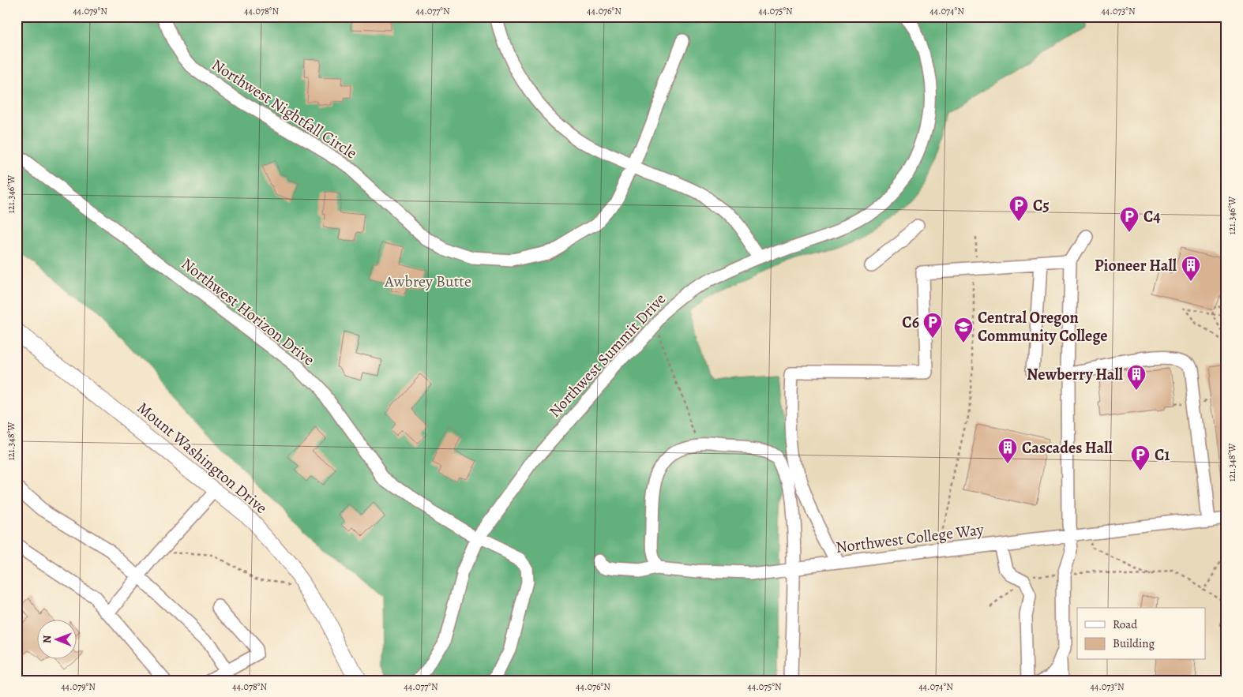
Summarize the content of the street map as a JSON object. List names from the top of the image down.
{
  "streets": {
    "main road": ["Mount Washington Drive"],
    "street": [
      "Northwest Nightfall Circle",
      "Northwest Horizon Drive",
      "Northwest Summit Drive",
      "Northwest College Way"
    ]
  },
  "crossings": [
    ["Northwest Horizon Drive", "Northwest Summit Drive"]
  ],
  "parks": ["Awbrey Butte"],
  "places": {
    "parking": [
      "C5",
      "C4",
      "C6",
      "C1"
    ],
    "building": ["Pioneer Hall", "Newberry Hall", "Cascades Hall"],
    "school or university": ["Central Oregon Community College"]
  },
  "legend": ["Road", "Building"],
  "north": "left",
  "coordinates": [
    "44.079°N",
    "44.078°N",
    "44.077°N",
    "44.076°N",
    "44.075°N",
    "44.074°N",
    "44.073°N",
    "121.346°W",
    "121.348°W"
  ]
}
